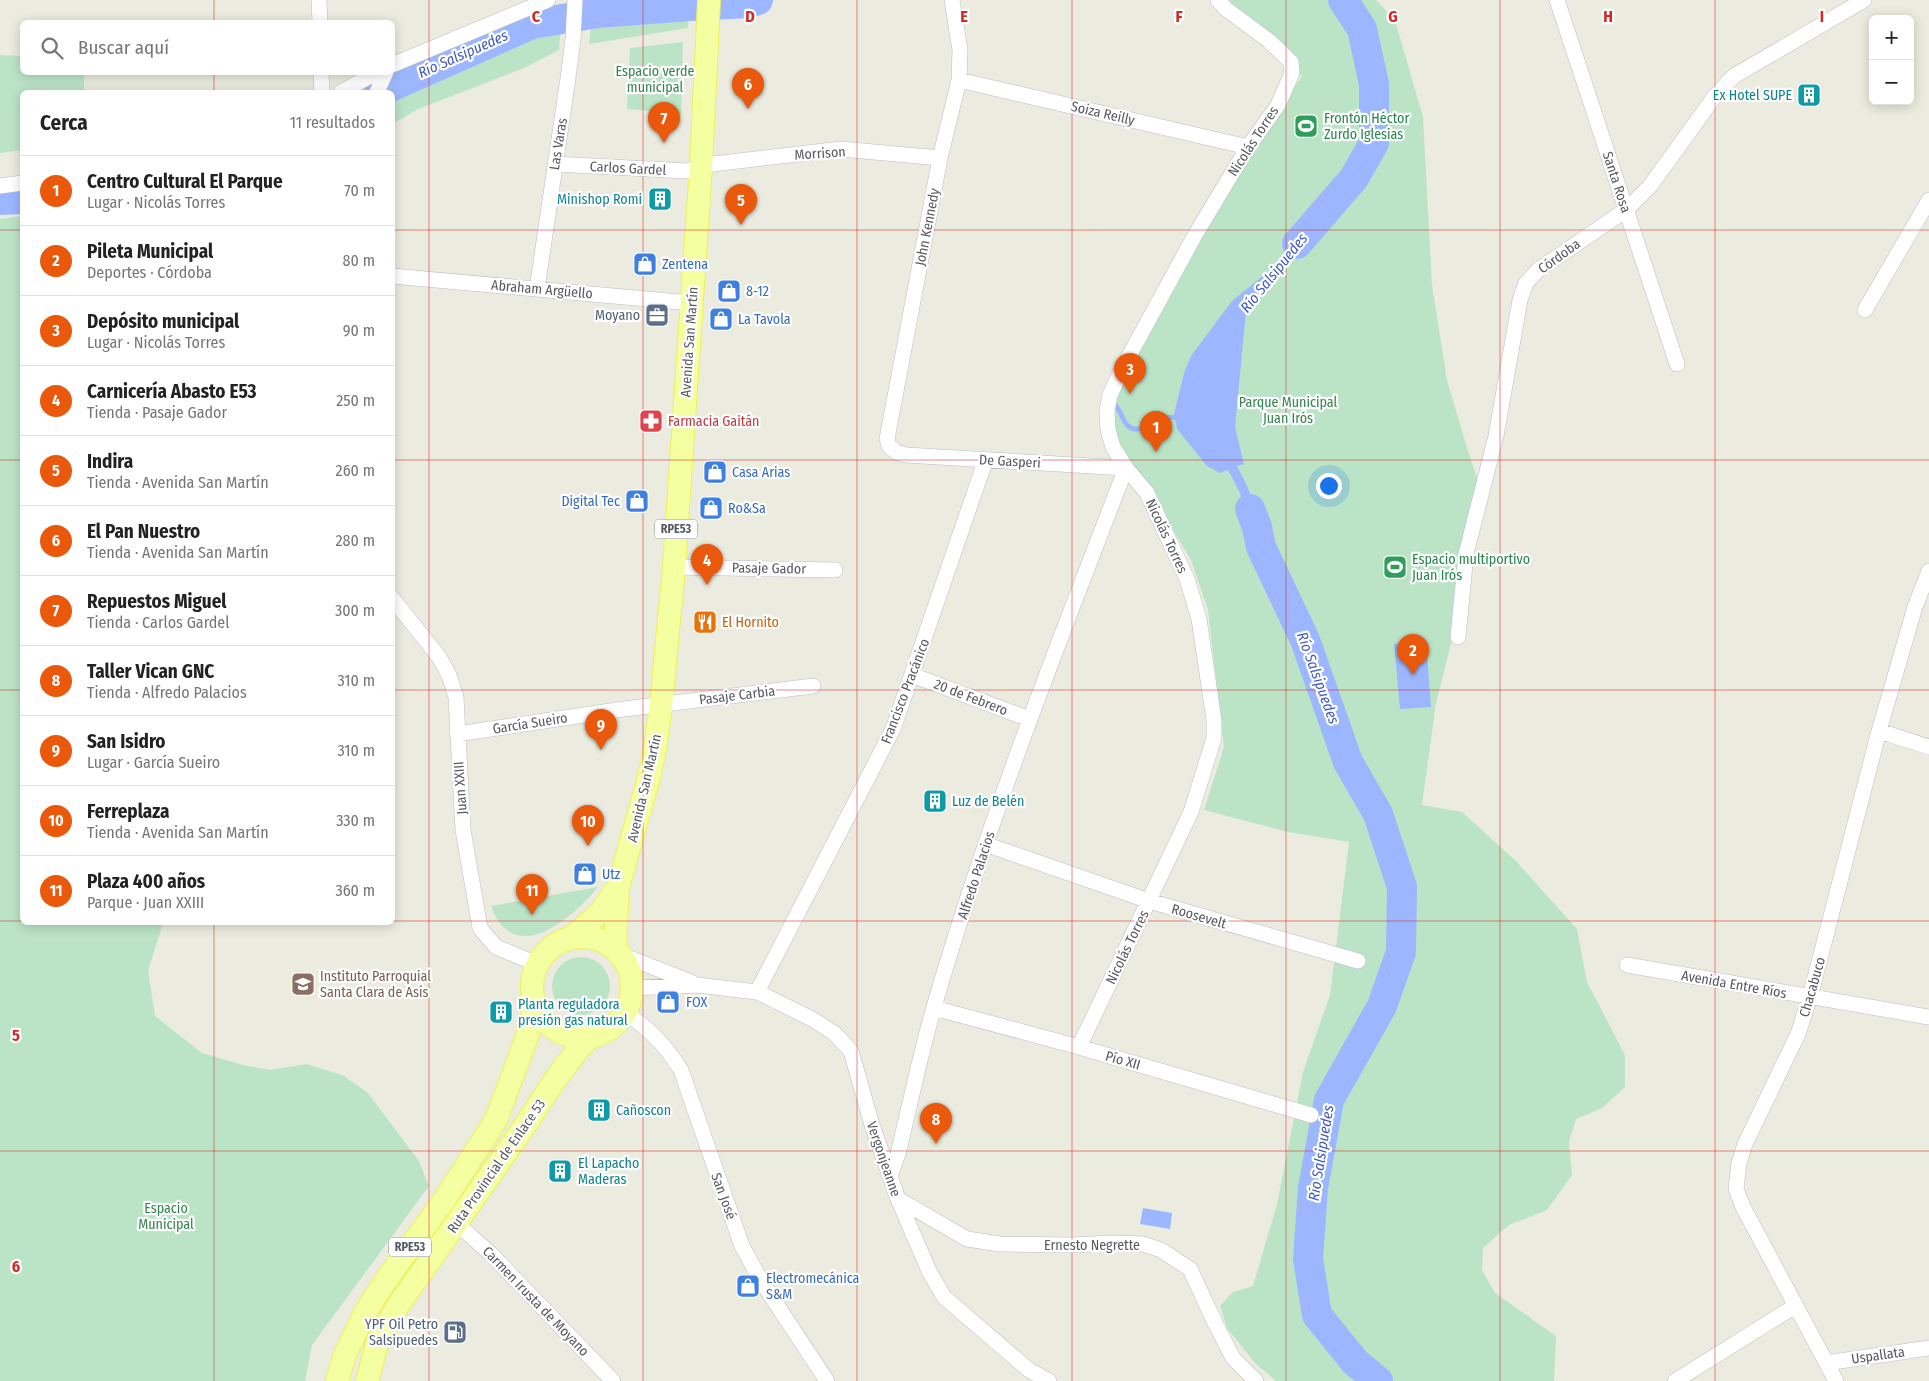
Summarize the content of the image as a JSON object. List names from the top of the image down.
{
  "streets": {
    "main road": ["Avenida San Martín", "RPE53", "Ruta Provincial de Enlace 53"],
    "street": [
      "Soiza Reilly",
      "Nicolás Torres",
      "Las Varas",
      "Morrison",
      "Carlos Gardel",
      "Santa Rosa",
      "John Kennedy",
      "Córdoba",
      "Abraham Argüello",
      "De Gasperi",
      "Pasaje Gador",
      "Francisco Pracánico",
      "Pasaje Carbia",
      "20 de Febrero",
      "García Sueiro",
      "Juan XXIII",
      "Alfredo Palacios",
      "Roosevelt",
      "Avenida Entre Ríos",
      "Chacabuco",
      "Pío XII",
      "Vergonjeanne",
      "San José",
      "Ernesto Negrette",
      "Carmen Irusta de Moyano",
      "Uspallata"
    ]
  },
  "crossings": [
    ["Soiza Reilly", "Nicolás Torres"],
    ["Soiza Reilly", "John Kennedy"],
    ["Nicolás Torres", "De Gasperi"],
    ["Nicolás Torres", "Alfredo Palacios"],
    ["Nicolás Torres", "Roosevelt"],
    ["Nicolás Torres", "Pío XII"],
    ["Las Varas", "Carlos Gardel"],
    ["Las Varas", "Abraham Argüello"],
    ["Morrison", "Carlos Gardel"],
    ["Morrison", "John Kennedy"],
    ["Morrison", "Avenida San Martín"],
    ["Carlos Gardel", "Avenida San Martín"],
    ["Santa Rosa", "Córdoba"],
    ["John Kennedy", "De Gasperi"],
    ["Abraham Argüello", "Avenida San Martín"],
    ["Avenida San Martín", "RPE53"],
    ["Avenida San Martín", "Pasaje Gador"],
    ["Avenida San Martín", "Pasaje Carbia"],
    ["Avenida San Martín", "García Sueiro"],
    ["Avenida San Martín", "Juan XXIII"],
    ["Avenida San Martín", "Vergonjeanne"],
    ["Avenida San Martín", "Ruta Provincial de Enlace 53"],
    ["Avenida San Martín", "San José"],
    ["De Gasperi", "Francisco Pracánico"],
    ["De Gasperi", "Alfredo Palacios"],
    ["RPE53", "Juan XXIII"],
    ["RPE53", "Vergonjeanne"],
    ["RPE53", "Ruta Provincial de Enlace 53"],
    ["RPE53", "San José"],
    ["Francisco Pracánico", "20 de Febrero"],
    ["Francisco Pracánico", "Vergonjeanne"],
    ["Pasaje Carbia", "García Sueiro"],
    ["20 de Febrero", "Alfredo Palacios"],
    ["García Sueiro", "Juan XXIII"],
    ["Juan XXIII", "Vergonjeanne"],
    ["Juan XXIII", "Ruta Provincial de Enlace 53"],
    ["Juan XXIII", "San José"],
    ["Alfredo Palacios", "Roosevelt"],
    ["Alfredo Palacios", "Pío XII"],
    ["Alfredo Palacios", "Vergonjeanne"],
    ["Avenida Entre Ríos", "Chacabuco"],
    ["Chacabuco", "Uspallata"],
    ["Vergonjeanne", "Ruta Provincial de Enlace 53"],
    ["Vergonjeanne", "San José"],
    ["Vergonjeanne", "Ernesto Negrette"],
    ["Ruta Provincial de Enlace 53", "San José"],
    ["Ruta Provincial de Enlace 53", "Carmen Irusta de Moyano"]
  ],
  "water": ["Río Salsipuedes"],
  "parks": ["Espacio verde municipal", "Parque Municipal Juan Irós", "Espacio Municipal"],
  "places": {
    "building": [
      "Ex Hotel SUPE",
      "Minishop Romi",
      "Luz de Belén",
      "Planta reguladora presión gas natural",
      "Cañoscon",
      "El Lapacho Maderas"
    ],
    "sports": ["Frontón Héctor Zurdo Iglesias", "Espacio multiportivo Juan Irós"],
    "shop": [
      "Zentena",
      "8-12",
      "La Tavola",
      "Casa Arias",
      "Digital Tec",
      "Ro&Sa",
      "Utz",
      "FOX",
      "Electromecánica S&M"
    ],
    "office": ["Moyano"],
    "pharmacy": ["Farmacia Gaitán"],
    "restaurant": ["El Hornito"],
    "school or university": ["Instituto Parroquial Santa Clara de Asís"],
    "fuel station": ["YPF Oil Petro Salsipuedes"]
  },
  "page": {
    "map_buttons": ["+", "−"],
    "search": "Buscar aquí",
    "pins": [
      "6",
      "7",
      "5",
      "3",
      "1",
      "4",
      "2",
      "9",
      "10",
      "11",
      "8"
    ],
    "heading": ["Cerca", "11 resultados"],
    "list": [
      {
        "mark": "1",
        "name": "Centro Cultural El Parque",
        "note": "Lugar · Nicolás Torres",
        "value": "70 m"
      },
      {
        "mark": "2",
        "name": "Pileta Municipal",
        "note": "Deportes · Córdoba",
        "value": "80 m"
      },
      {
        "mark": "3",
        "name": "Depósito municipal",
        "note": "Lugar · Nicolás Torres",
        "value": "90 m"
      },
      {
        "mark": "4",
        "name": "Carnicería Abasto E53",
        "note": "Tienda · Pasaje Gador",
        "value": "250 m"
      },
      {
        "mark": "5",
        "name": "Indira",
        "note": "Tienda · Avenida San Martín",
        "value": "260 m"
      },
      {
        "mark": "6",
        "name": "El Pan Nuestro",
        "note": "Tienda · Avenida San Martín",
        "value": "280 m"
      },
      {
        "mark": "7",
        "name": "Repuestos Miguel",
        "note": "Tienda · Carlos Gardel",
        "value": "300 m"
      },
      {
        "mark": "8",
        "name": "Taller Vican GNC",
        "note": "Tienda · Alfredo Palacios",
        "value": "310 m"
      },
      {
        "mark": "9",
        "name": "San Isidro",
        "note": "Lugar · García Sueiro",
        "value": "310 m"
      },
      {
        "mark": "10",
        "name": "Ferreplaza",
        "note": "Tienda · Avenida San Martín",
        "value": "330 m"
      },
      {
        "mark": "11",
        "name": "Plaza 400 años",
        "note": "Parque · Juan XXIII",
        "value": "360 m"
      }
    ]
  },
  "grid": {
    "columns": [
      "C",
      "D",
      "E",
      "F",
      "G",
      "H",
      "I"
    ],
    "rows": ["5", "6"]
  }
}
